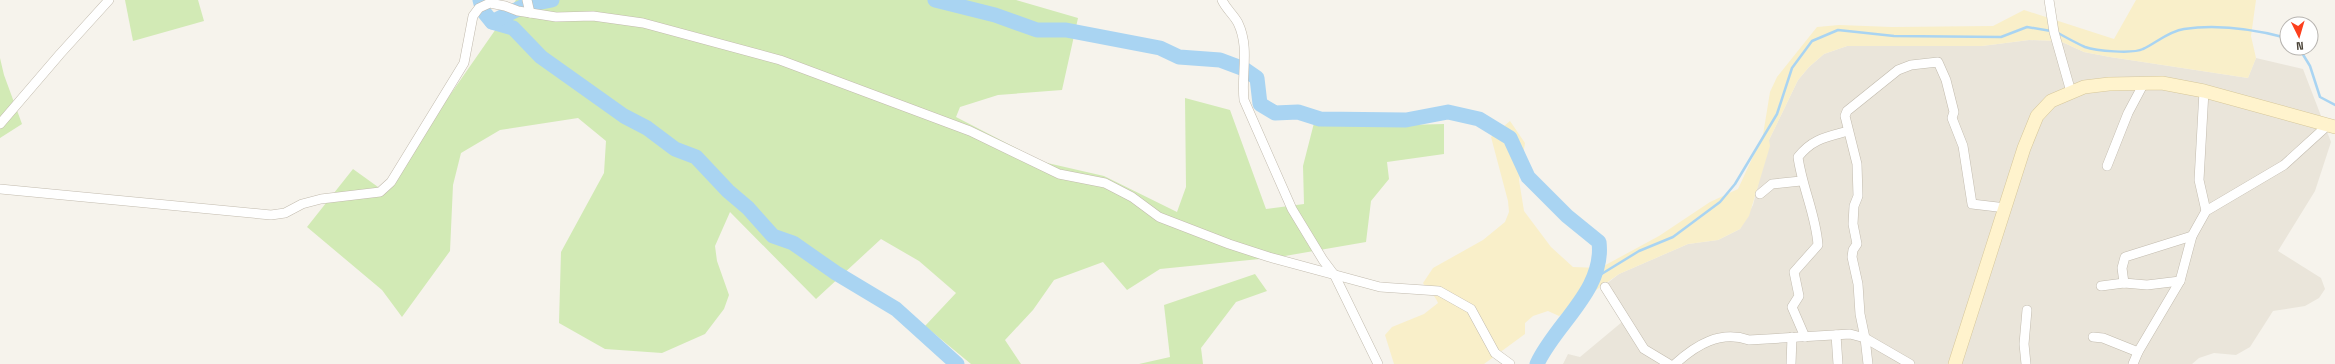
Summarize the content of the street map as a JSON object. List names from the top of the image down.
{
  "north": "bottom"
}
